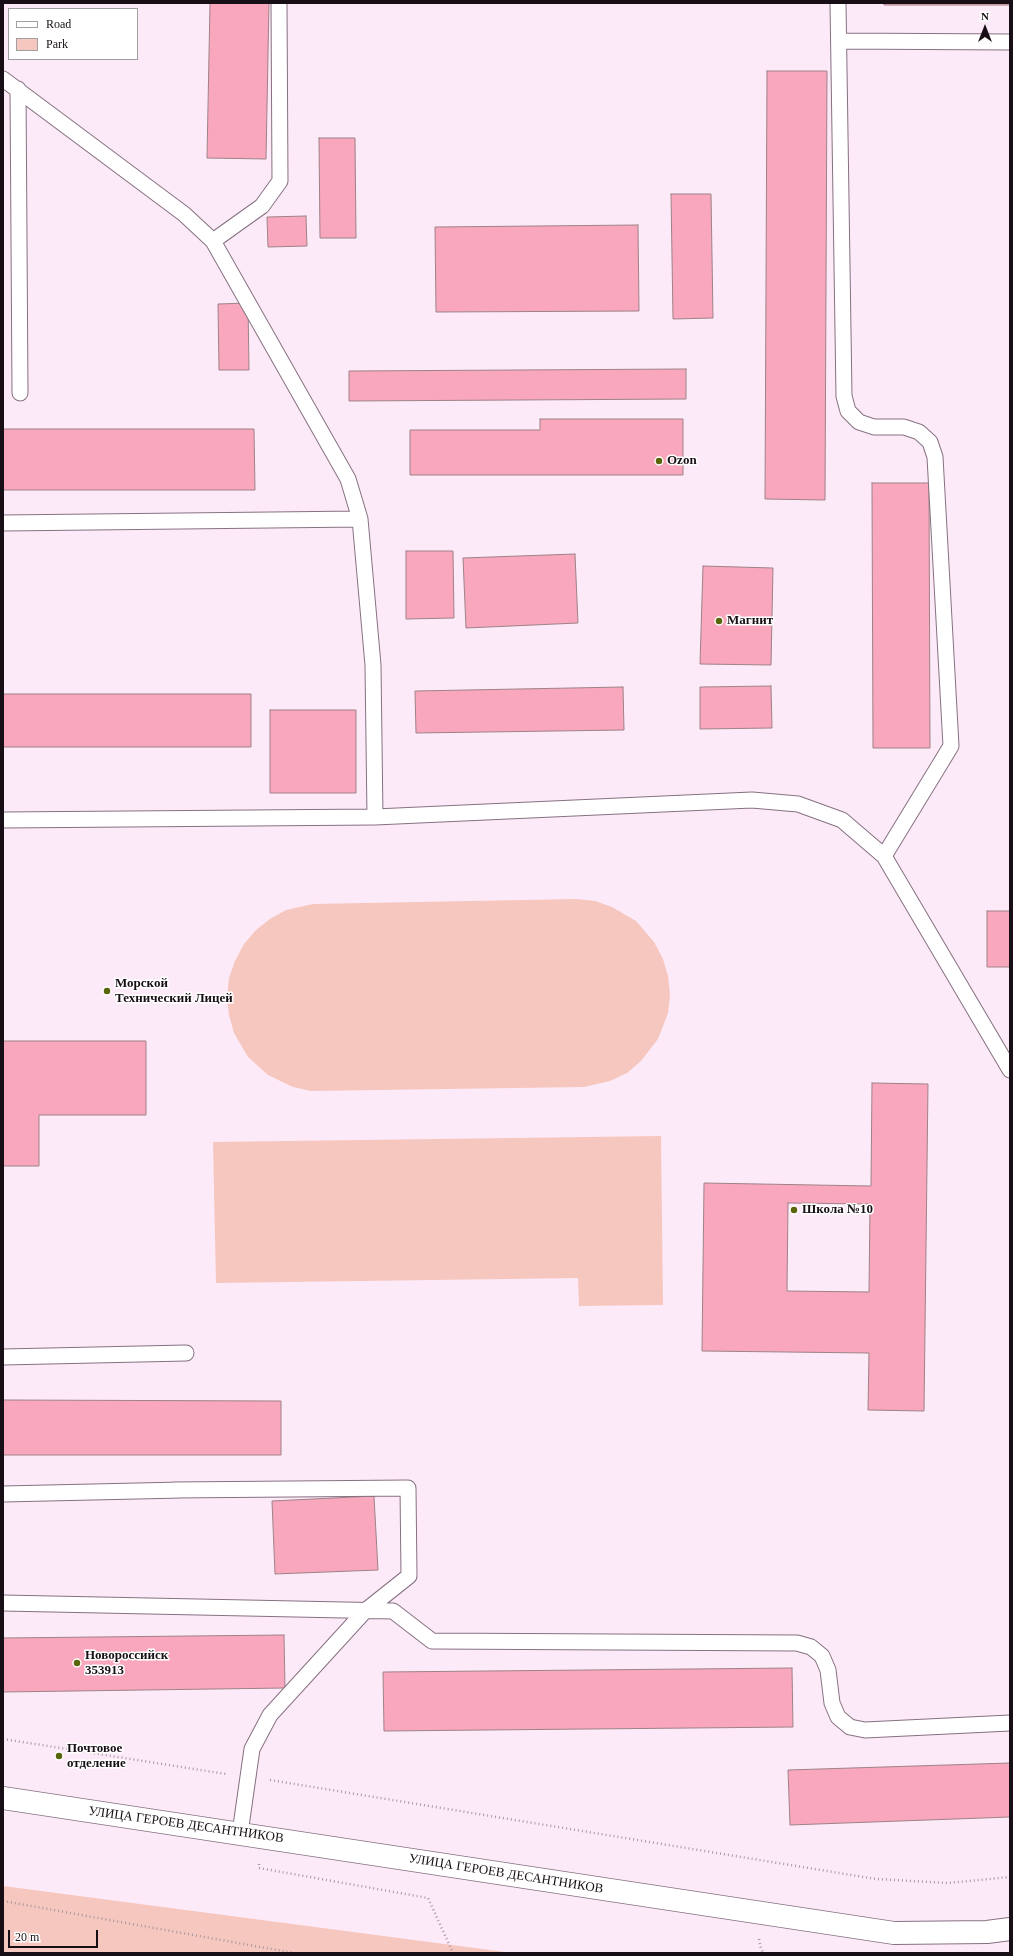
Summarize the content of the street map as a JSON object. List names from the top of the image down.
{
  "streets": {
    "street": ["УЛИЦА ГЕРОЕВ ДЕСАНТНИКОВ"]
  },
  "places": [
    "Ozon",
    "Магнит",
    "Морской Технический Лицей",
    "Школа №10",
    "Новороссийск 353913",
    "Почтовое отделение"
  ],
  "legend": ["Road", "Park"],
  "scale_bar": "20 m",
  "north": "top"
}
